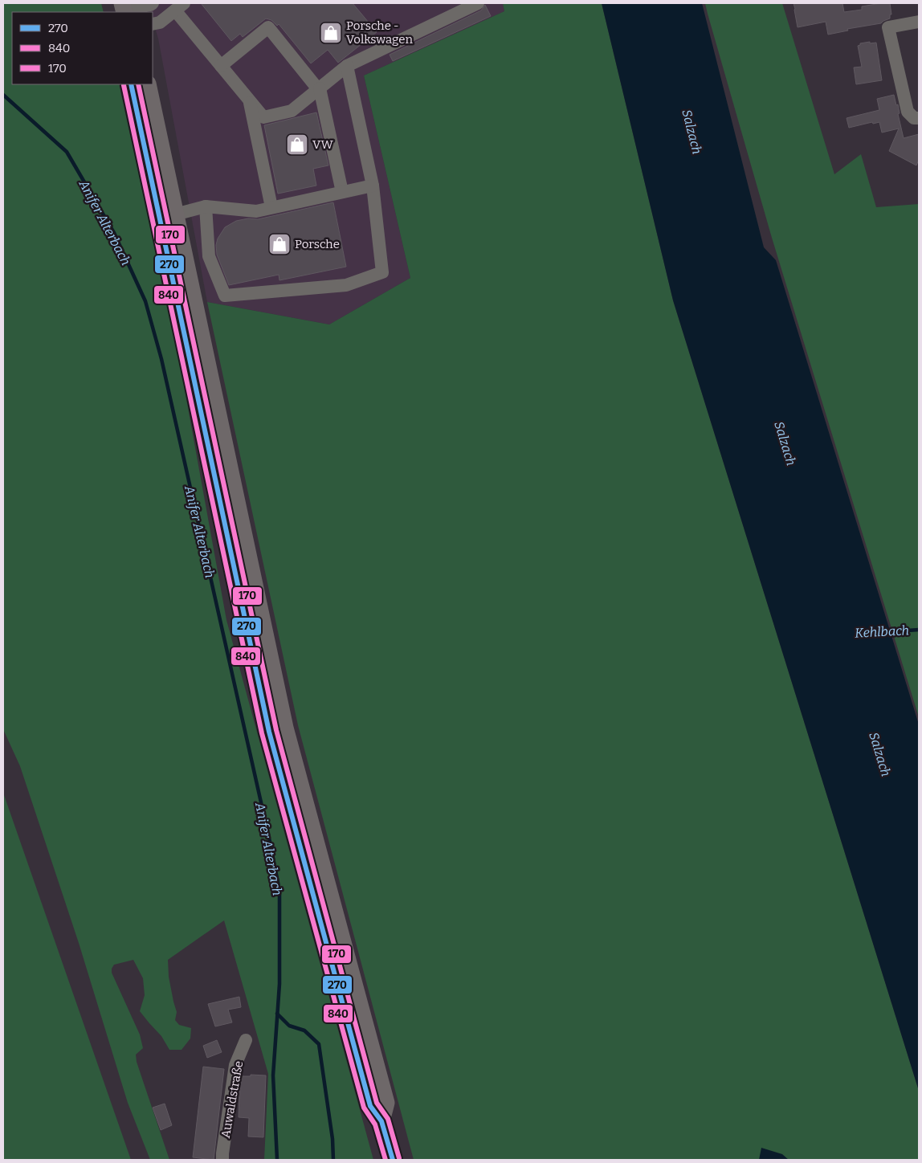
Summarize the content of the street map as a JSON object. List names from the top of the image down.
{
  "streets": {
    "street": ["Auwaldstraße"]
  },
  "water": ["Salzach", "Anifer Alterbach", "Kehlbach"],
  "places": {
    "shop": ["Porsche - Volkswagen", "VW", "Porsche"]
  },
  "lines": ["transit line 270", "transit line 170", "transit line 840"],
  "legend": ["270", "840", "170"]
}
